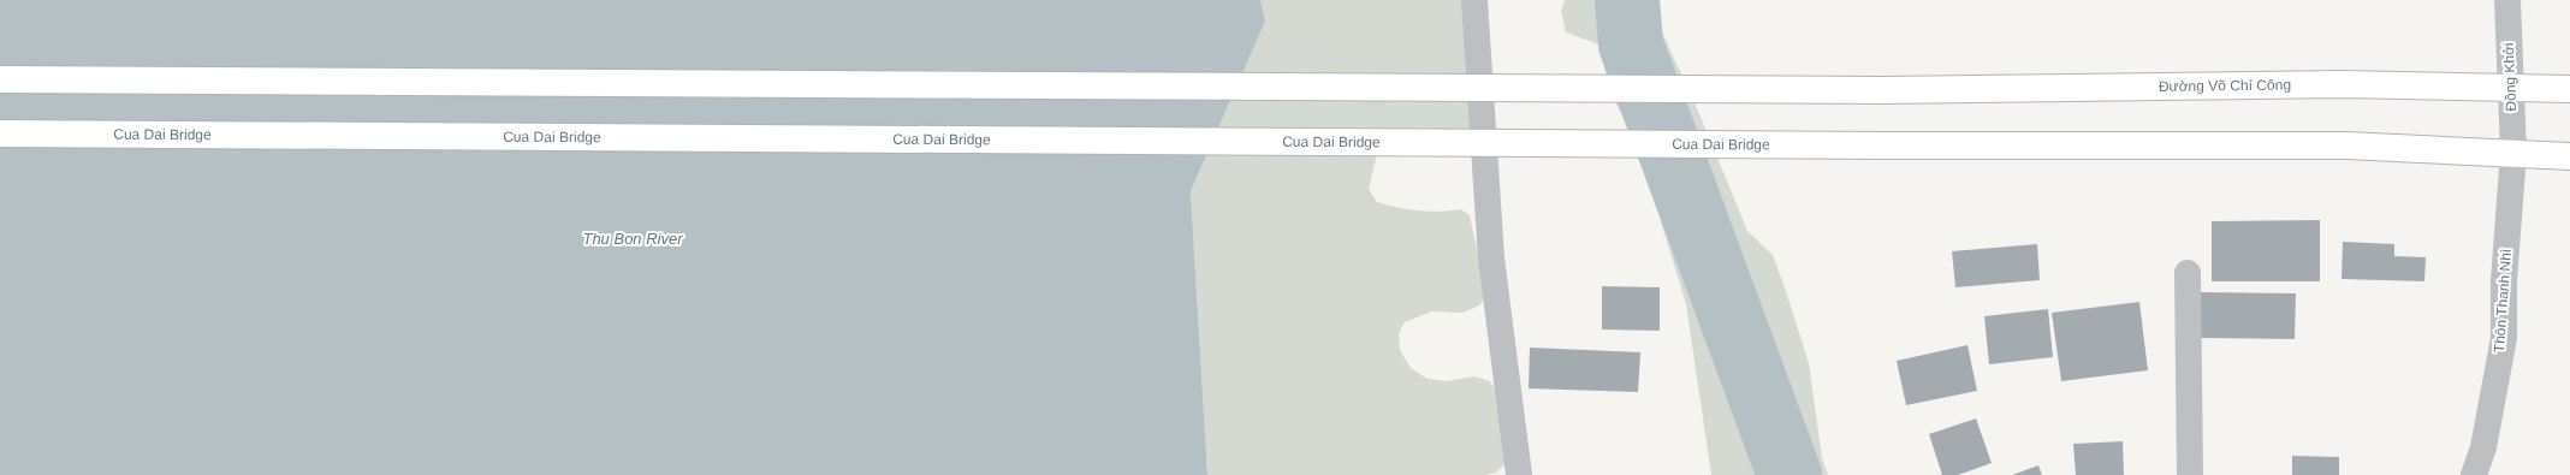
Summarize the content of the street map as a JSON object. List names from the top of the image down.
{
  "streets": {
    "main road": ["Đường Võ Chí Công", "Cua Dai Bridge"],
    "street": ["Đồng Khởi", "Thôn Thanh Nhì"]
  },
  "crossings": [
    ["Đồng Khởi", "Đường Võ Chí Công"],
    ["Đồng Khởi", "Cua Dai Bridge"],
    ["Đồng Khởi", "Thôn Thanh Nhì"],
    ["Cua Dai Bridge", "Thôn Thanh Nhì"]
  ],
  "water": ["Thu Bon River"]
}
